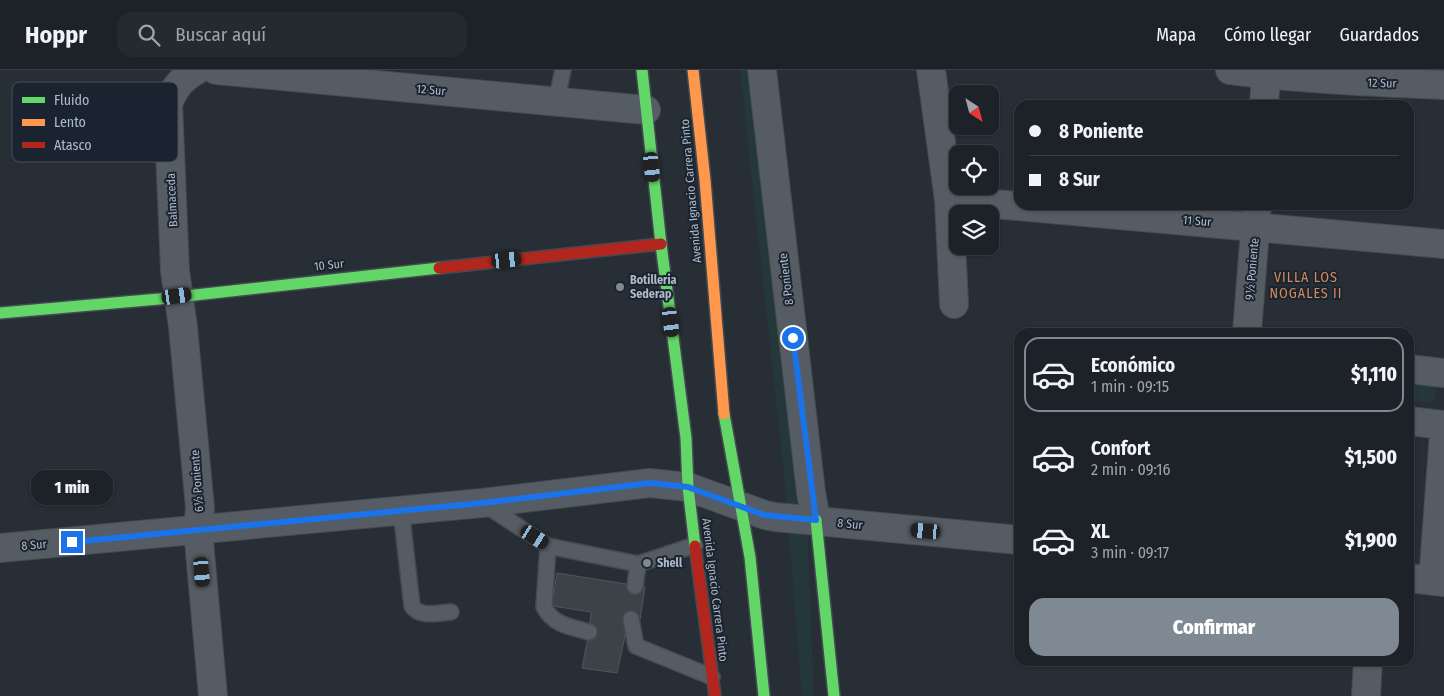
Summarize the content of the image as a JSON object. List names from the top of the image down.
{
  "streets": {
    "main road": ["Avenida Ignacio Carrera Pinto", "10 Sur", "8 Poniente"],
    "street": [
      "12 Sur",
      "Balmaceda",
      "11 Sur",
      "9½ Poniente",
      "6½ Poniente",
      "8 Sur"
    ]
  },
  "crossings": [
    ["12 Sur", "Avenida Ignacio Carrera Pinto"],
    ["Avenida Ignacio Carrera Pinto", "10 Sur"],
    ["Avenida Ignacio Carrera Pinto", "8 Sur"],
    ["Balmaceda", "10 Sur"],
    ["Balmaceda", "6½ Poniente"],
    ["11 Sur", "9½ Poniente"],
    ["10 Sur", "6½ Poniente"],
    ["8 Poniente", "8 Sur"],
    ["6½ Poniente", "8 Sur"]
  ],
  "districts": ["VILLA LOS NOGALES II"],
  "places": ["Botilleria Sederap", "Shell"],
  "legend": ["Fluido", "Lento", "Atasco"],
  "north": "bottom right",
  "page": {
    "header": "Hoppr",
    "search": "Buscar aquí",
    "nav": ["Mapa", "Cómo llegar", "Guardados"],
    "banner": ["8 Poniente", "8 Sur"],
    "list": [
      {
        "name": "Económico",
        "note": "1 min · 09:15",
        "value": "$1,110"
      },
      {
        "name": "Confort",
        "note": "2 min · 09:16",
        "value": "$1,500"
      },
      {
        "name": "XL",
        "note": "3 min · 09:17",
        "value": "$1,900"
      }
    ],
    "bubble": "1 min",
    "buttons": "Confirmar"
  }
}
